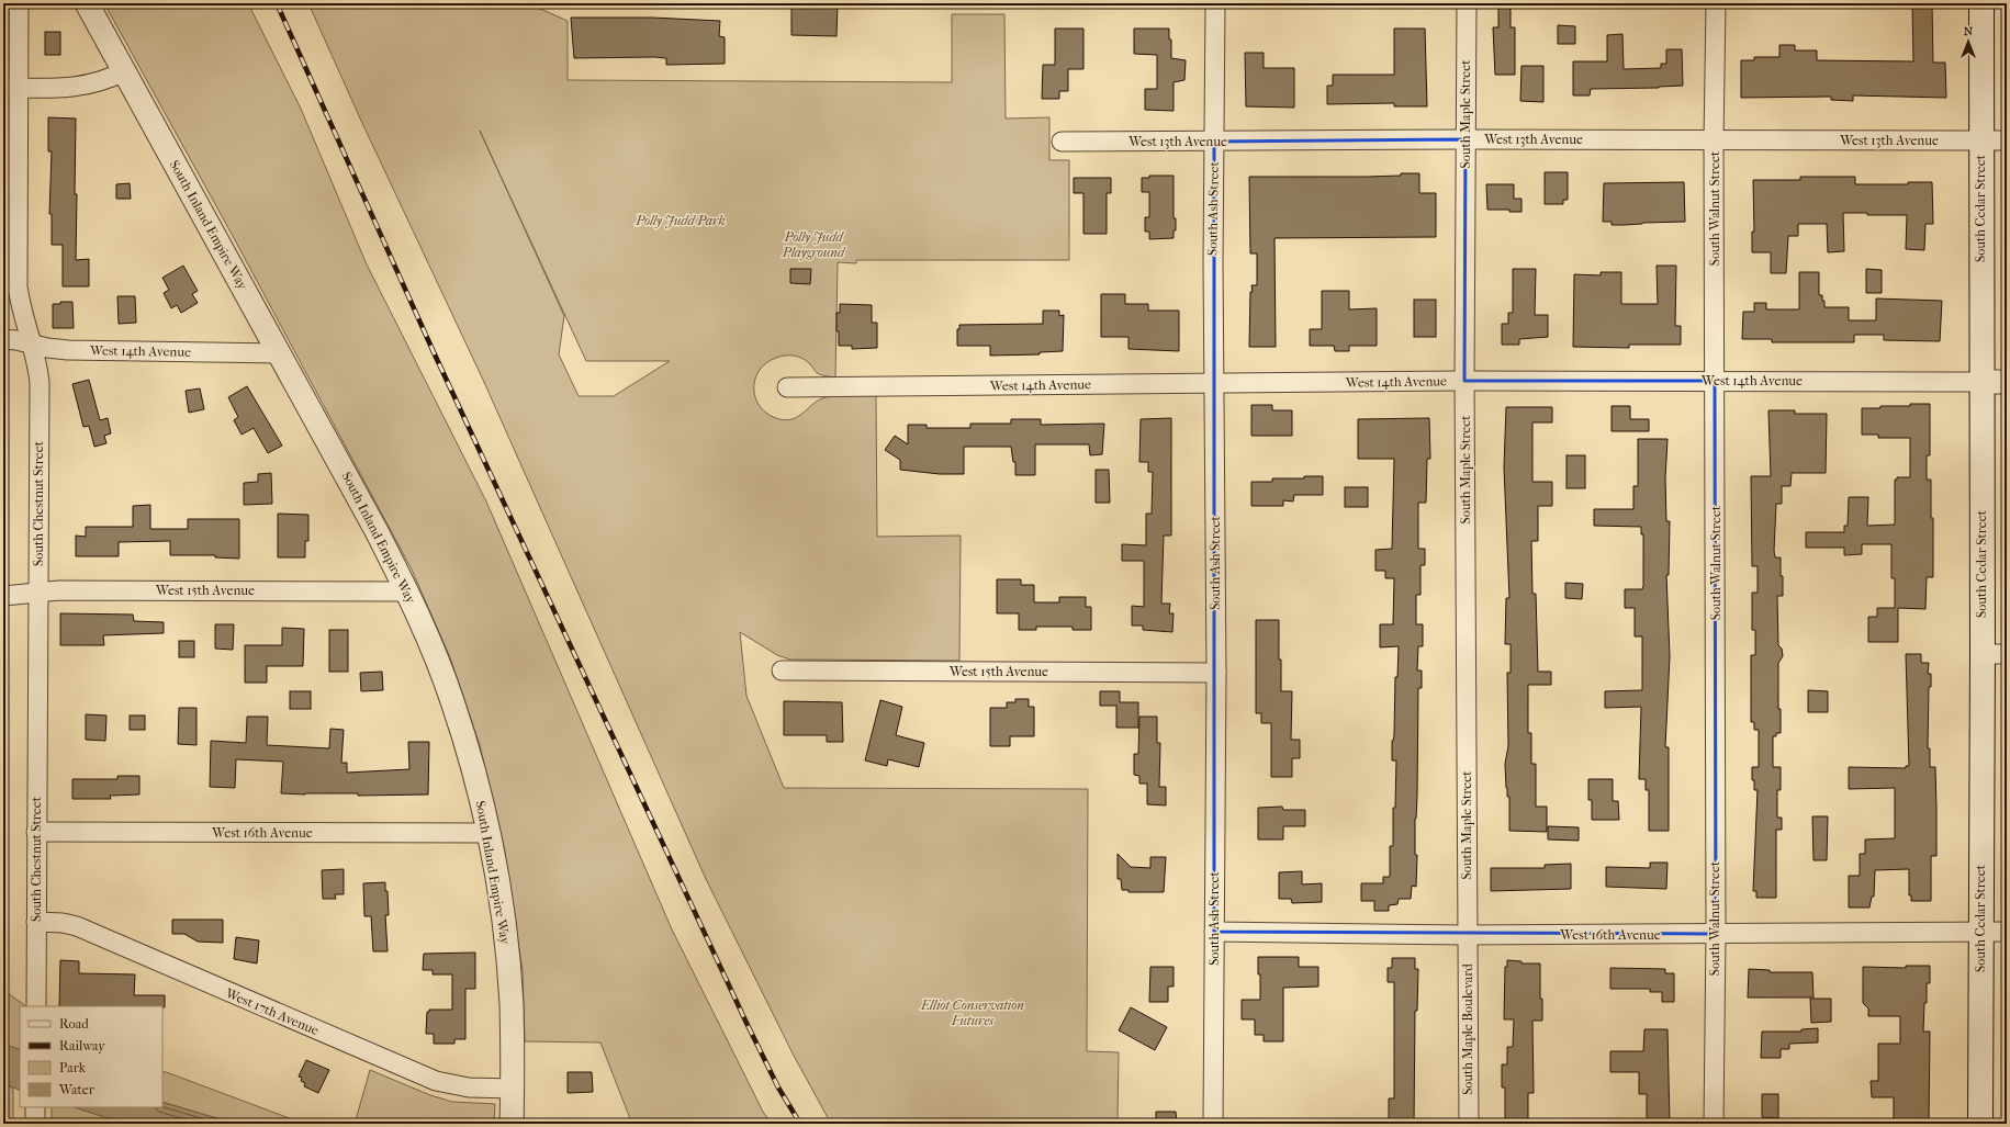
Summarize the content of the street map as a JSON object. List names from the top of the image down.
{
  "streets": {
    "main road": ["South Cedar Street"],
    "street": [
      "South Maple Street",
      "West 13th Avenue",
      "South Ash Street",
      "South Walnut Street",
      "South Inland Empire Way",
      "West 14th Avenue",
      "South Chestnut Street",
      "West 15th Avenue",
      "West 16th Avenue",
      "West 17th Avenue",
      "South Maple Boulevard"
    ]
  },
  "crossings": [
    ["South Maple Street", "West 13th Avenue"],
    ["South Maple Street", "West 14th Avenue"],
    ["South Maple Street", "West 16th Avenue"],
    ["South Maple Street", "South Maple Boulevard"],
    ["West 13th Avenue", "South Ash Street"],
    ["West 13th Avenue", "South Walnut Street"],
    ["West 13th Avenue", "South Cedar Street"],
    ["South Ash Street", "West 14th Avenue"],
    ["South Ash Street", "West 15th Avenue"],
    ["South Ash Street", "West 16th Avenue"],
    ["South Walnut Street", "West 14th Avenue"],
    ["South Walnut Street", "West 16th Avenue"],
    ["South Cedar Street", "West 14th Avenue"],
    ["South Cedar Street", "West 16th Avenue"],
    ["South Inland Empire Way", "West 14th Avenue"],
    ["South Inland Empire Way", "West 15th Avenue"],
    ["South Inland Empire Way", "West 16th Avenue"],
    ["South Inland Empire Way", "West 17th Avenue"],
    ["West 14th Avenue", "South Chestnut Street"],
    ["South Chestnut Street", "West 15th Avenue"],
    ["South Chestnut Street", "West 16th Avenue"],
    ["South Chestnut Street", "West 17th Avenue"],
    ["West 16th Avenue", "South Maple Boulevard"]
  ],
  "parks": ["Polly Judd Park", "Polly Judd Playground", "Elliot Conservation Futures"],
  "legend": [
    "Road",
    "Railway",
    "Park",
    "Water"
  ],
  "north": "top"
}
